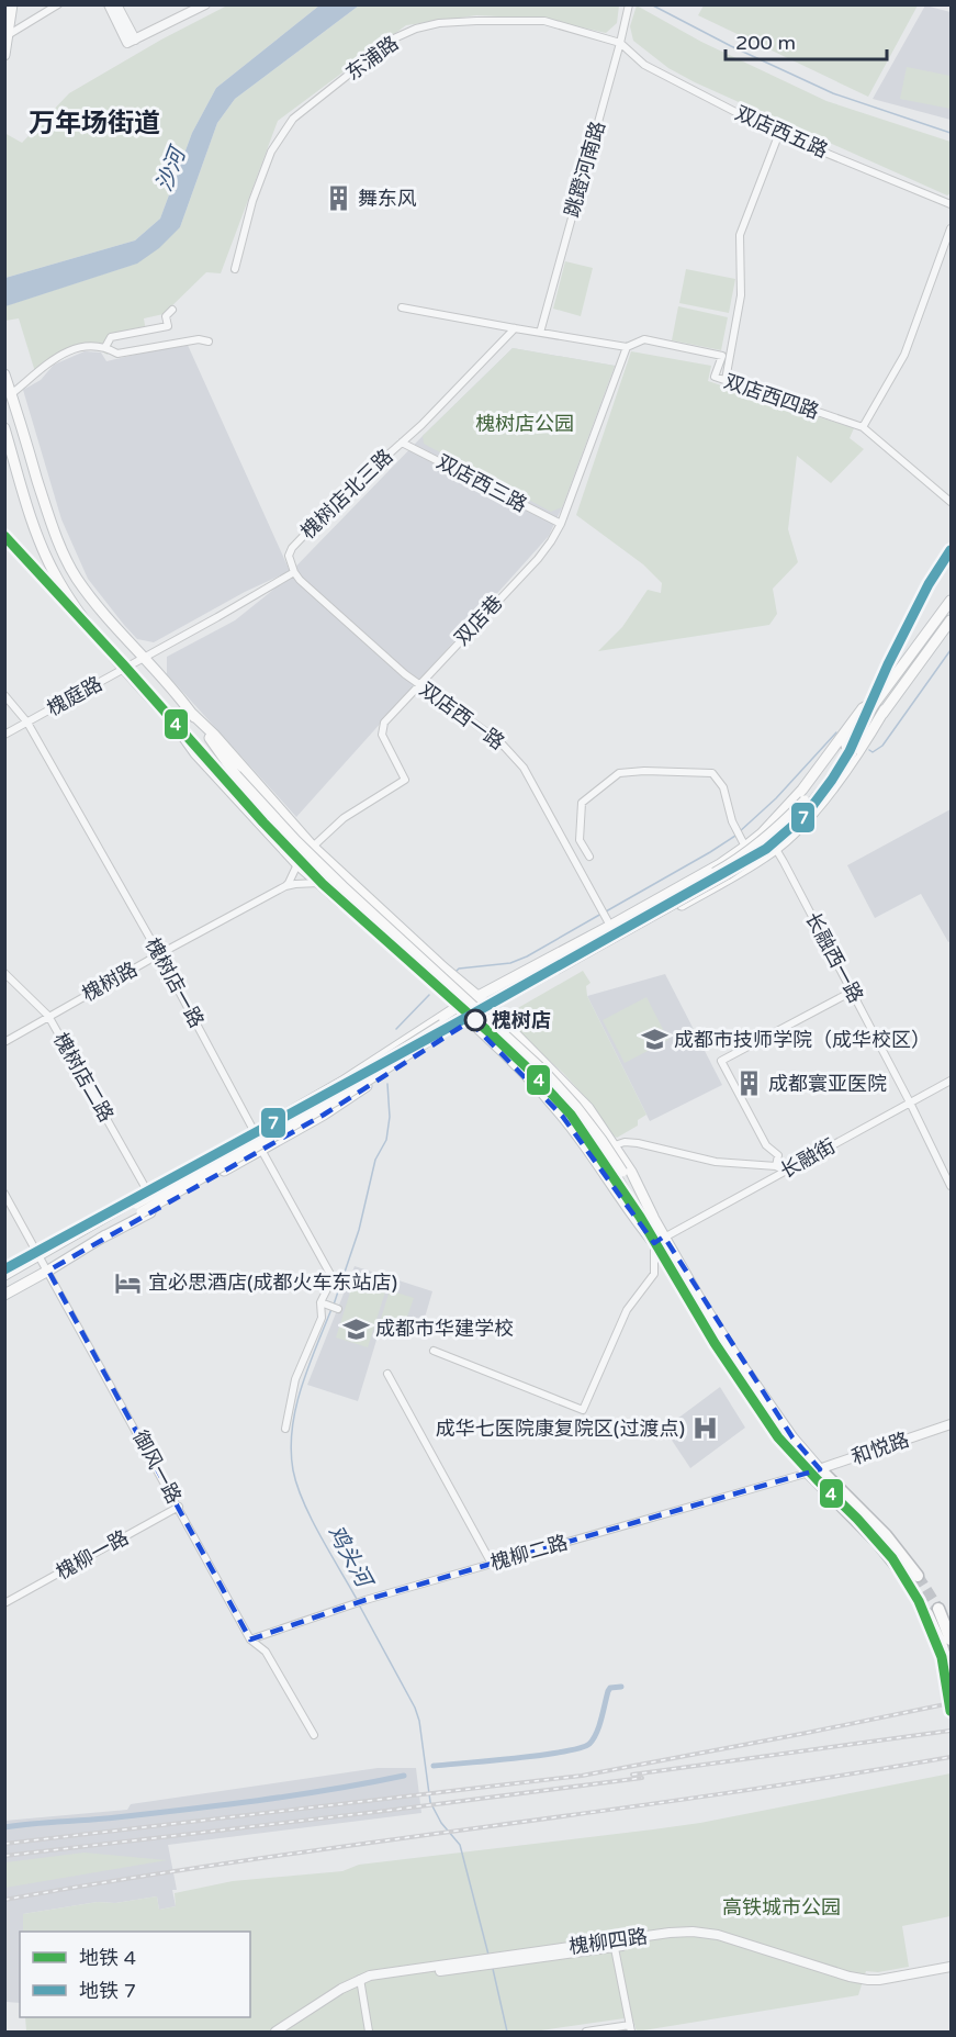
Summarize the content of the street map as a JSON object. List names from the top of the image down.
{
  "streets": {
    "street": [
      "东浦路",
      "双店西五路",
      "跳蹬河南路",
      "双店西四路",
      "双店西三路",
      "槐树店北三路",
      "双店巷",
      "槐庭路",
      "双店西一路",
      "长融西一路",
      "槐树路",
      "槐树店一路",
      "槐树店二路",
      "长融街",
      "和悦路",
      "御风一路",
      "槐柳二路",
      "槐柳一路",
      "槐柳四路"
    ]
  },
  "crossings": [
    ["东浦路", "双店西五路"],
    ["东浦路", "跳蹬河南路"],
    ["双店西五路", "跳蹬河南路"],
    ["跳蹬河南路", "双店西四路"],
    ["双店西四路", "槐树店北三路"],
    ["双店西四路", "双店巷"],
    ["双店西三路", "槐树店北三路"],
    ["双店西三路", "双店巷"],
    ["槐树店北三路", "双店西一路"],
    ["双店巷", "双店西一路"],
    ["槐庭路", "槐树店一路"],
    ["长融西一路", "长融街"],
    ["槐树路", "槐树店一路"],
    ["槐树路", "槐树店二路"],
    ["和悦路", "槐柳二路"],
    ["御风一路", "槐柳二路"],
    ["御风一路", "槐柳一路"]
  ],
  "districts": ["万年场街道"],
  "water": ["沙河", "鸡头河"],
  "parks": ["槐树店公园", "高铁城市公园"],
  "places": {
    "building": ["舞东风", "成都寰亚医院"],
    "other": ["槐树店"],
    "school or university": ["成都市技师学院（成华校区）", "成都市华建学校"],
    "hotel": ["宜必思酒店(成都火车东站店)"],
    "hospital": ["成华七医院康复院区(过渡点)"]
  },
  "lines": ["metro line 4", "metro line 7"],
  "legend": ["地铁 4", "地铁 7"],
  "scale_bar": "200 m"
}
